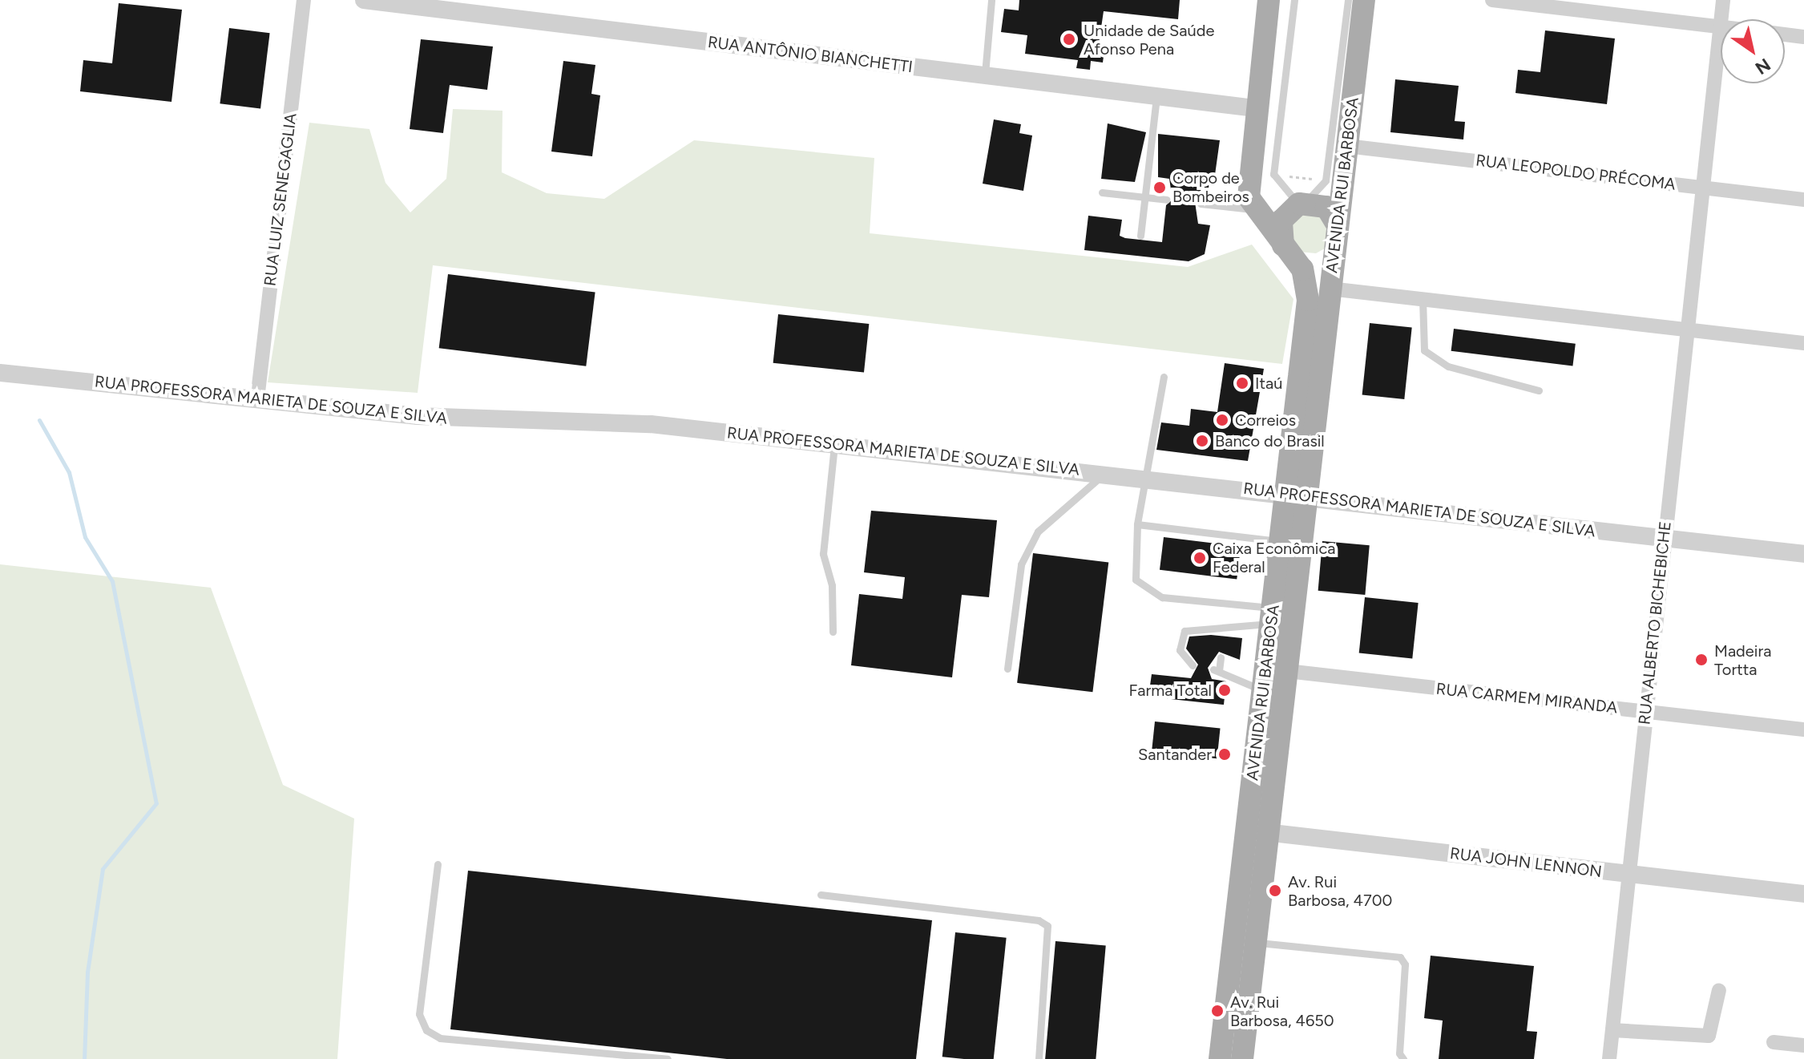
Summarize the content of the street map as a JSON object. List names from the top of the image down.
{
  "streets": {
    "main road": ["AVENIDA RUI BARBOSA"],
    "street": [
      "RUA ANTÔNIO BIANCHETTI",
      "RUA LEOPOLDO PRÉCOMA",
      "RUA LUIZ SENEGAGLIA",
      "RUA PROFESSORA MARIETA DE SOUZA E SILVA",
      "RUA ALBERTO BICHEBICHE",
      "RUA CARMEM MIRANDA",
      "RUA JOHN LENNON"
    ]
  },
  "crossings": [
    ["RUA ANTÔNIO BIANCHETTI", "AVENIDA RUI BARBOSA"],
    ["RUA LEOPOLDO PRÉCOMA", "AVENIDA RUI BARBOSA"],
    ["RUA LEOPOLDO PRÉCOMA", "RUA ALBERTO BICHEBICHE"],
    ["AVENIDA RUI BARBOSA", "RUA PROFESSORA MARIETA DE SOUZA E SILVA"],
    ["AVENIDA RUI BARBOSA", "RUA CARMEM MIRANDA"],
    ["AVENIDA RUI BARBOSA", "RUA JOHN LENNON"],
    ["RUA LUIZ SENEGAGLIA", "RUA PROFESSORA MARIETA DE SOUZA E SILVA"],
    ["RUA PROFESSORA MARIETA DE SOUZA E SILVA", "RUA ALBERTO BICHEBICHE"],
    ["RUA ALBERTO BICHEBICHE", "RUA CARMEM MIRANDA"],
    ["RUA ALBERTO BICHEBICHE", "RUA JOHN LENNON"]
  ],
  "places": [
    "Unidade de Saúde Afonso Pena",
    "Corpo de Bombeiros",
    "Itaú",
    "Correios",
    "Banco do Brasil",
    "Caixa Econômica Federal",
    "Madeira Tortta",
    "Farma Total",
    "Santander",
    "Av. Rui Barbosa, 4700",
    "Av. Rui Barbosa, 4650"
  ],
  "north": "bottom right"
}
